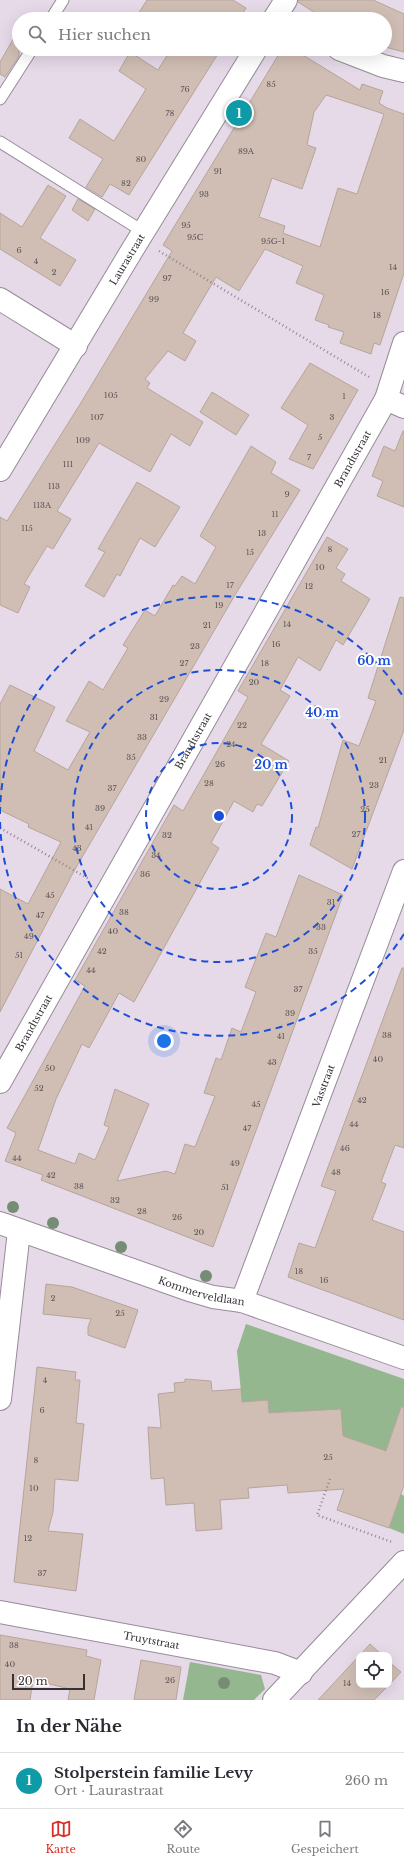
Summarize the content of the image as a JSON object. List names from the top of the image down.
{
  "streets": {
    "street": [
      "Laurastraat",
      "Brandtstraat",
      "Vasstraat",
      "Kommerveldlaan",
      "Truytstraat"
    ]
  },
  "crossings": [
    ["Vasstraat", "Kommerveldlaan"]
  ],
  "house_numbers": [
    "85",
    "76",
    "78",
    "89A",
    "80",
    "91",
    "82",
    "93",
    "95",
    "95C",
    "95G-1",
    "6",
    "4",
    "14",
    "2",
    "97",
    "16",
    "99",
    "18",
    "105",
    "1",
    "107",
    "3",
    "5",
    "109",
    "7",
    "111",
    "113",
    "9",
    "113A",
    "11",
    "115",
    "13",
    "8",
    "15",
    "10",
    "17",
    "12",
    "19",
    "14",
    "21",
    "16",
    "23",
    "27",
    "18",
    "20",
    "29",
    "31",
    "22",
    "33",
    "24",
    "35",
    "21",
    "26",
    "28",
    "23",
    "37",
    "39",
    "25",
    "41",
    "27",
    "32",
    "43",
    "34",
    "36",
    "45",
    "31",
    "38",
    "47",
    "33",
    "40",
    "49",
    "42",
    "35",
    "51",
    "44",
    "37",
    "39",
    "38",
    "41",
    "40",
    "43",
    "50",
    "52",
    "42",
    "45",
    "44",
    "47",
    "46",
    "44",
    "49",
    "48",
    "42",
    "38",
    "51",
    "32",
    "28",
    "26",
    "20",
    "18",
    "16",
    "2",
    "25",
    "4",
    "6",
    "25",
    "8",
    "10",
    "12",
    "37",
    "38",
    "40",
    "26",
    "14"
  ],
  "scale_bar": "20 m",
  "page": {
    "search": "Hier suchen",
    "pins": "1",
    "scale": "20 m",
    "heading": "In der Nähe",
    "list": [
      {
        "mark": "1",
        "name": "Stolperstein familie Levy",
        "note": "Ort · Laurastraat",
        "value": "260 m"
      }
    ],
    "nav": ["Karte", "Route", "Gespeichert"]
  },
  "rings": ["60 m", "40 m", "20 m"]
}
